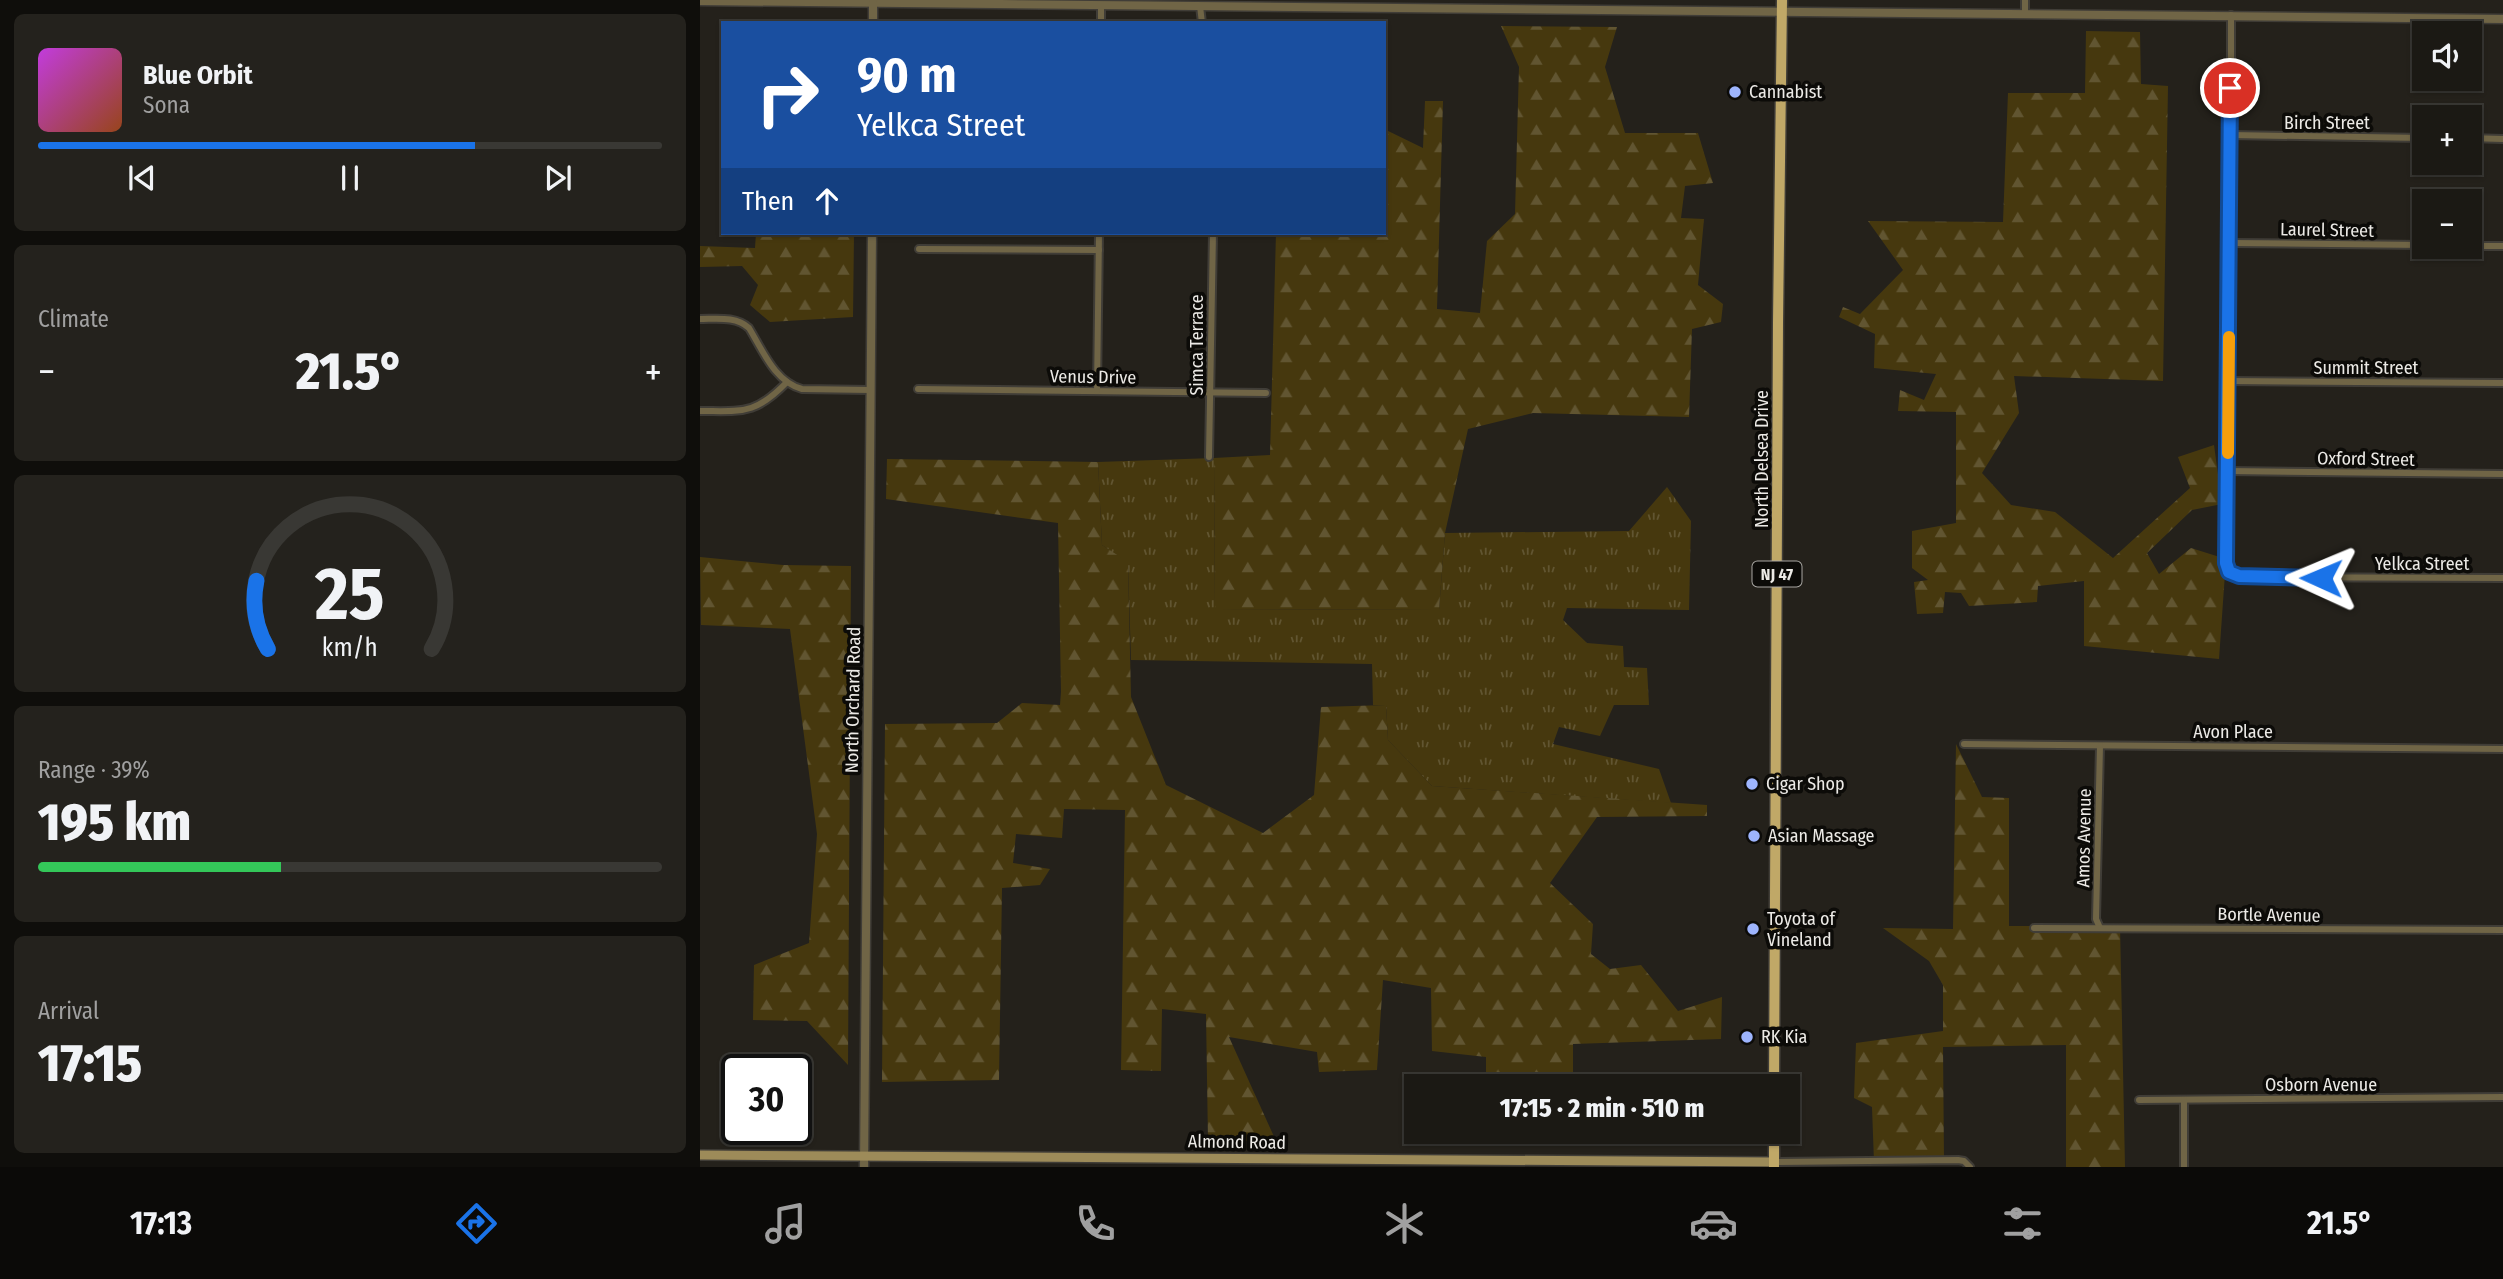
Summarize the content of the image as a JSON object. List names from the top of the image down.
{
  "streets": {
    "main road": ["North Delsea Drive", "NJ 47", "Almond Road"],
    "street": [
      "Birch Street",
      "Laurel Street",
      "Simca Terrace",
      "Summit Street",
      "Venus Drive",
      "Oxford Street",
      "Yelkca Street",
      "North Orchard Road",
      "Avon Place",
      "Amos Avenue",
      "Bortle Avenue",
      "Osborn Avenue"
    ]
  },
  "crossings": [
    ["Birch Street", "Yelkca Street"],
    ["Laurel Street", "Yelkca Street"],
    ["Simca Terrace", "Venus Drive"],
    ["Summit Street", "Yelkca Street"],
    ["Oxford Street", "Yelkca Street"],
    ["North Orchard Road", "Almond Road"],
    ["Avon Place", "Amos Avenue"],
    ["Amos Avenue", "Bortle Avenue"]
  ],
  "places": [
    "Cannabist",
    "Cigar Shop",
    "Asian Massage",
    "Toyota of Vineland",
    "RK Kia"
  ],
  "page": {
    "map_buttons": ["+", "−"],
    "turn": ["90 m", "Yelkca Street"],
    "song": ["Blue Orbit", "Sona"],
    "then": "Then",
    "tile": [
      "Climate",
      ["Range · 39%", "195 km"],
      ["Arrival", "17:15"]
    ],
    "heat": ["−", "21.5°", "+"],
    "limit": "30",
    "trip": "17:15 · 2 min · 510 m",
    "tabs": ["17:13", "21.5°"],
    "gauge": ["25", "km/h"]
  }
}
